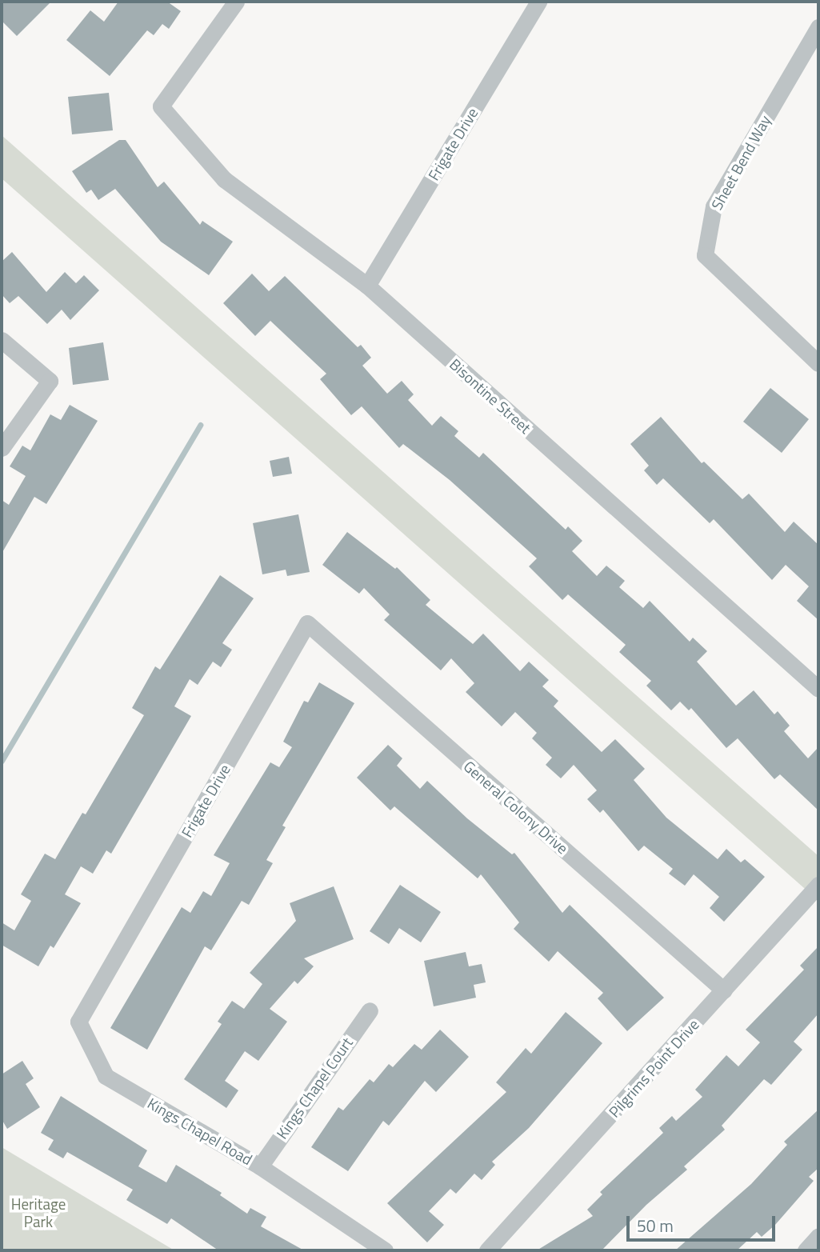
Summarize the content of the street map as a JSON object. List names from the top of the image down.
{
  "streets": {
    "street": [
      "Frigate Drive",
      "Sheet Bend Way",
      "Bisontine Street",
      "General Colony Drive",
      "Pilgrims Point Drive",
      "Kings Chapel Court",
      "Kings Chapel Road"
    ]
  },
  "crossings": [
    ["Frigate Drive", "Bisontine Street"],
    ["Frigate Drive", "General Colony Drive"],
    ["Frigate Drive", "Kings Chapel Road"],
    ["General Colony Drive", "Pilgrims Point Drive"],
    ["Kings Chapel Court", "Kings Chapel Road"]
  ],
  "parks": ["Heritage Park"],
  "scale_bar": "50 m"
}
